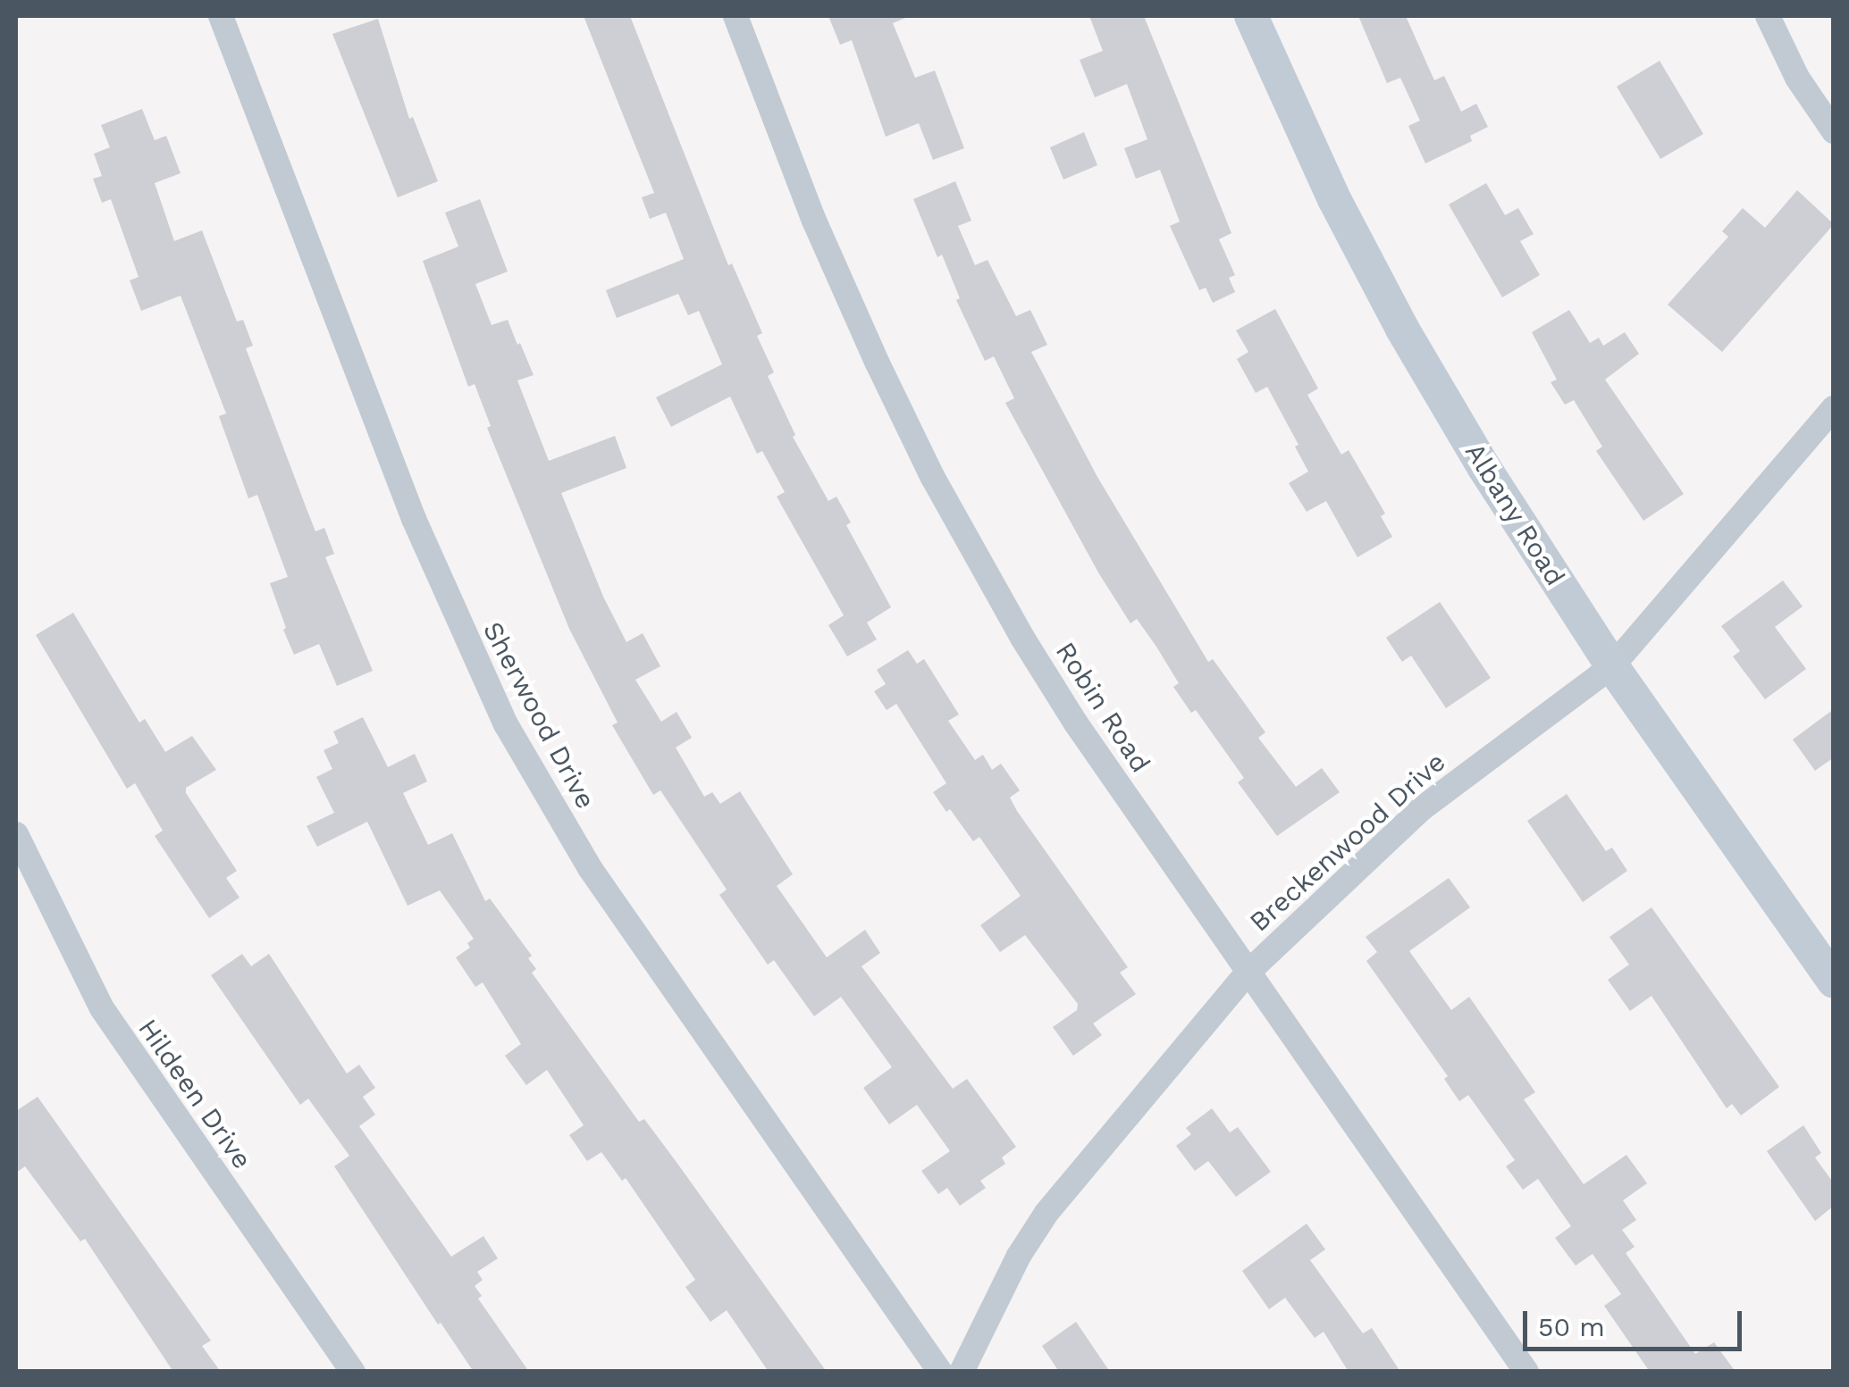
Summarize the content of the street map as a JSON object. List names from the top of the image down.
{
  "streets": {
    "street": [
      "Albany Road",
      "Robin Road",
      "Sherwood Drive",
      "Breckenwood Drive",
      "Hildeen Drive"
    ]
  },
  "crossings": [
    ["Albany Road", "Breckenwood Drive"],
    ["Robin Road", "Breckenwood Drive"]
  ],
  "scale_bar": "50 m"
}
